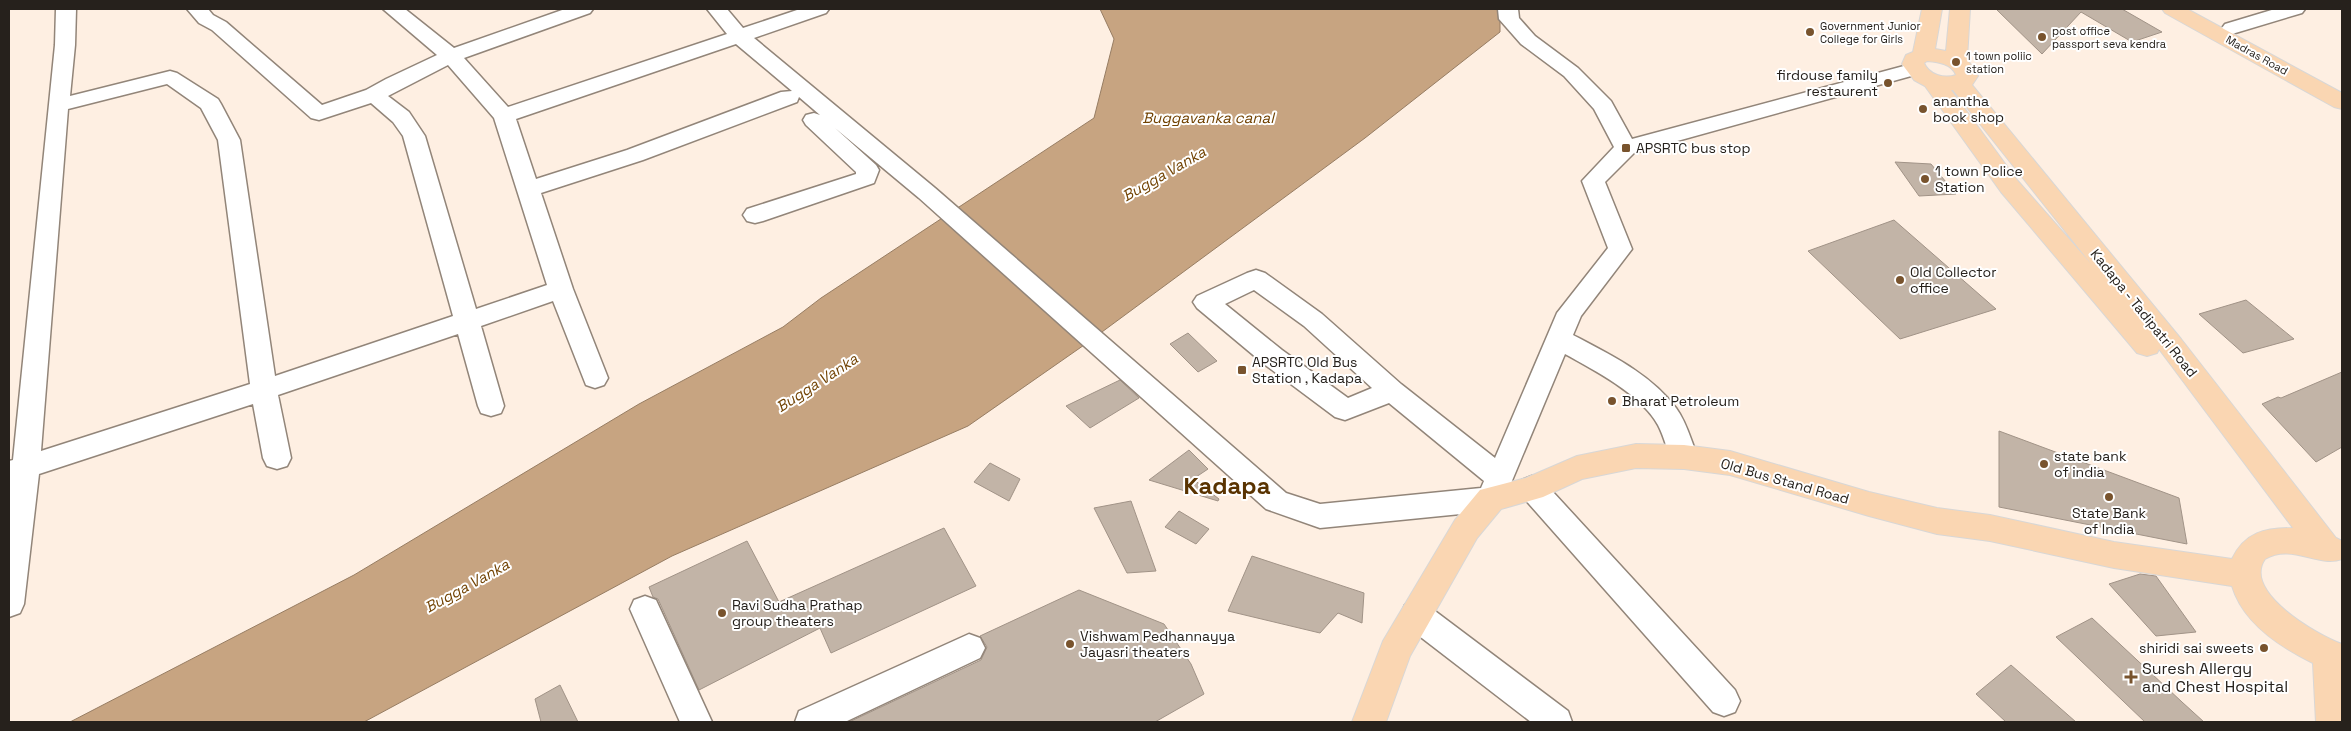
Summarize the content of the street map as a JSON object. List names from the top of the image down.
{
  "streets": {
    "main road": ["Madras Road", "Kadapa - Tadipatri Road", "Old Bus Stand Road"]
  },
  "districts": ["Kadapa"],
  "water": ["Buggavanka canal", "Bugga Vanka"],
  "places": {
    "other": [
      "Government Junior College for Girls",
      "post office passport seva kendra",
      "1 town poliic station",
      "firdouse family restaurent",
      "anantha book shop",
      "1 town Police Station",
      "Old Collector office",
      "Bharat Petroleum",
      "state bank of india",
      "State Bank of India",
      "Ravi Sudha Prathap group theaters",
      "Vishwam Pedhannayya Jayasri theaters",
      "shiridi sai sweets"
    ],
    "transit": ["APSRTC bus stop", "APSRTC Old Bus Station , Kadapa"],
    "health": ["Suresh Allergy and Chest Hospital"]
  }
}
